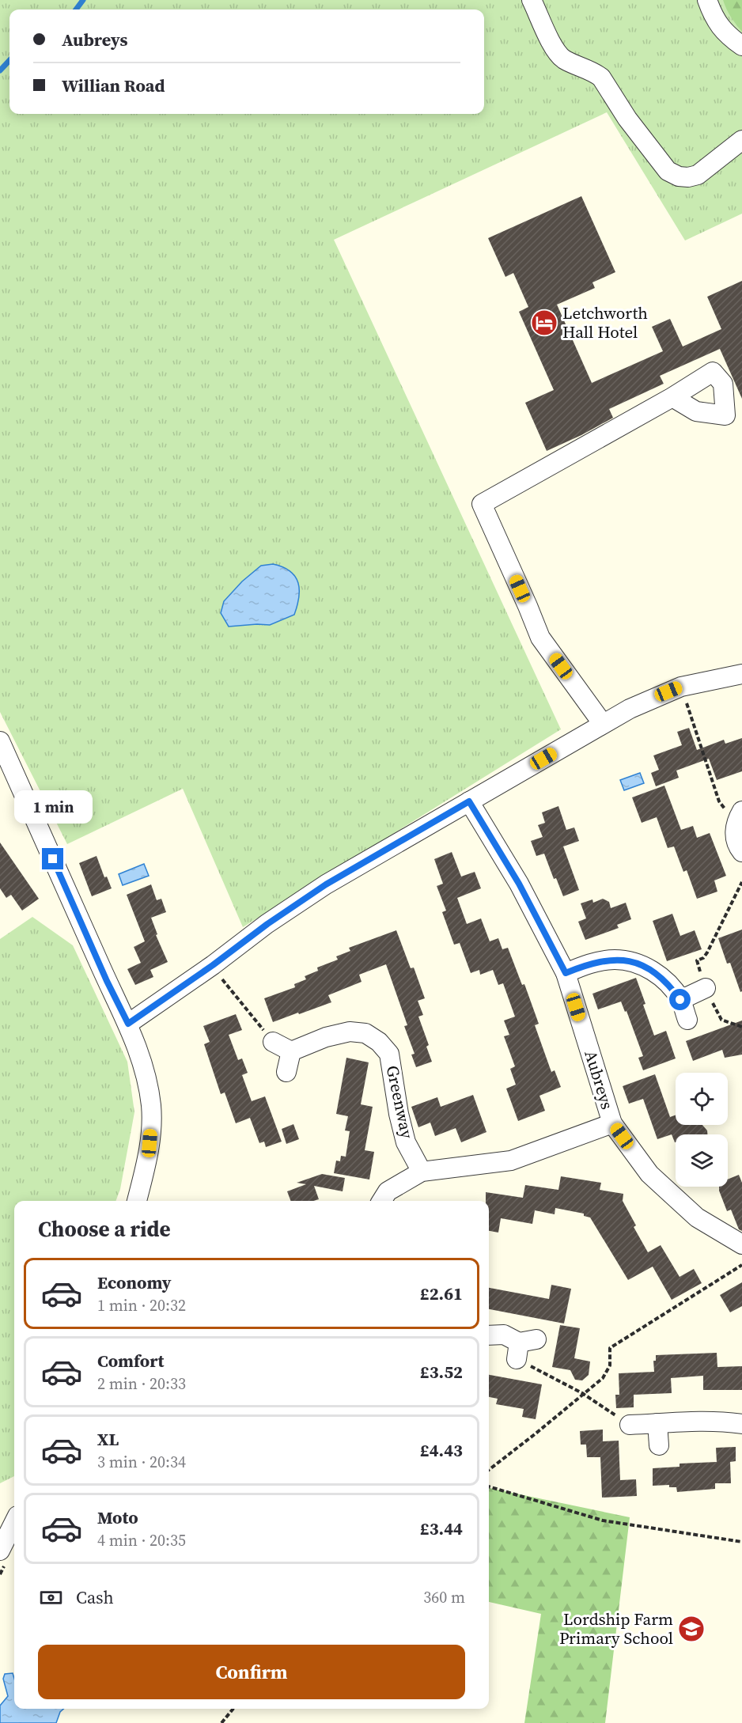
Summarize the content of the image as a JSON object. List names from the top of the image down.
{
  "streets": {
    "street": ["Aubreys", "Greenway"]
  },
  "places": {
    "hotel": ["Letchworth Hall Hotel"],
    "school or university": ["Lordship Farm Primary School"]
  },
  "page": {
    "banner": ["Aubreys", "Willian Road"],
    "bubble": "1 min",
    "heading": "Choose a ride",
    "list": [
      {
        "name": "Economy",
        "note": "1 min · 20:32",
        "value": "£2.61"
      },
      {
        "name": "Comfort",
        "note": "2 min · 20:33",
        "value": "£3.52"
      },
      {
        "name": "XL",
        "note": "3 min · 20:34",
        "value": "£4.43"
      },
      {
        "name": "Moto",
        "note": "4 min · 20:35",
        "value": "£3.44"
      }
    ],
    "pay": ["Cash", "360 m"],
    "buttons": "Confirm"
  }
}
